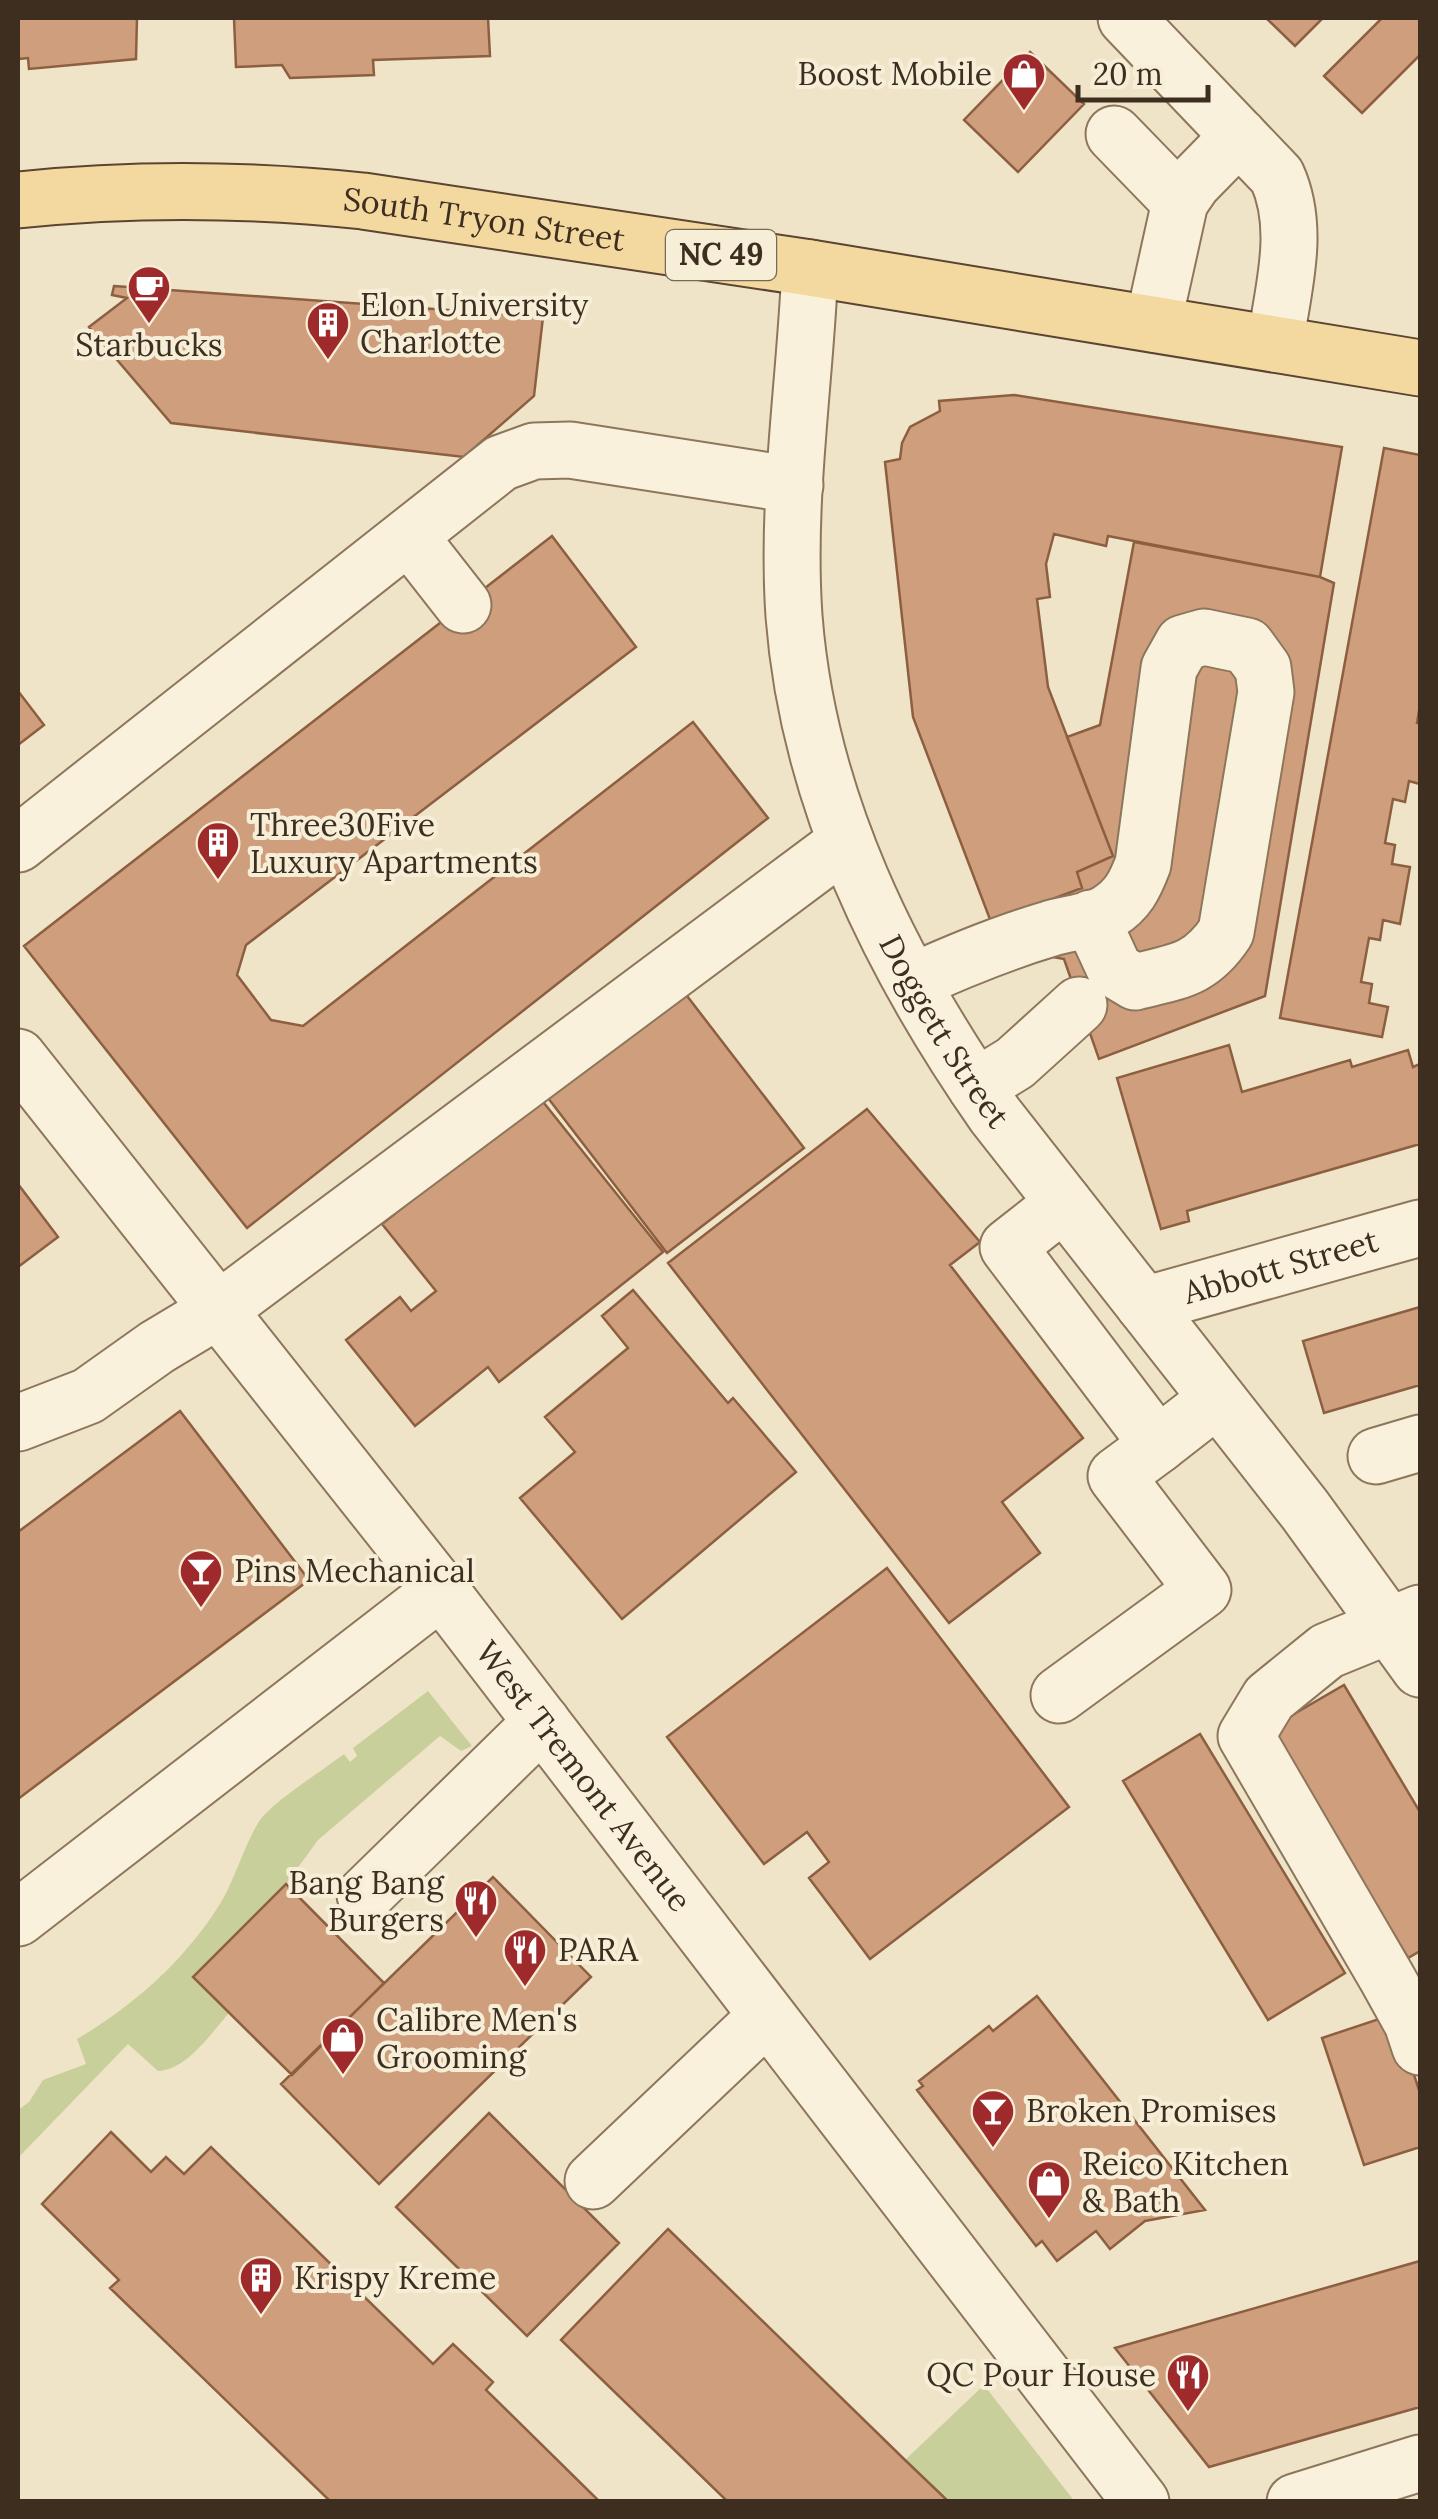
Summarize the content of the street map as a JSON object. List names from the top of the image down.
{
  "streets": {
    "main road": ["South Tryon Street", "NC 49"],
    "street": ["Doggett Street", "Abbott Street", "West Tremont Avenue"]
  },
  "crossings": [
    ["South Tryon Street", "Doggett Street"],
    ["Doggett Street", "Abbott Street"]
  ],
  "places": {
    "shop": ["Boost Mobile", "Calibre Men's Grooming", "Reico Kitchen & Bath"],
    "cafe": ["Starbucks"],
    "building": ["Elon University Charlotte", "Three30Five Luxury Apartments", "Krispy Kreme"],
    "bar": ["Pins Mechanical", "Broken Promises"],
    "restaurant": ["Bang Bang Burgers", "PARA", "QC Pour House"]
  },
  "scale_bar": "20 m"
}
